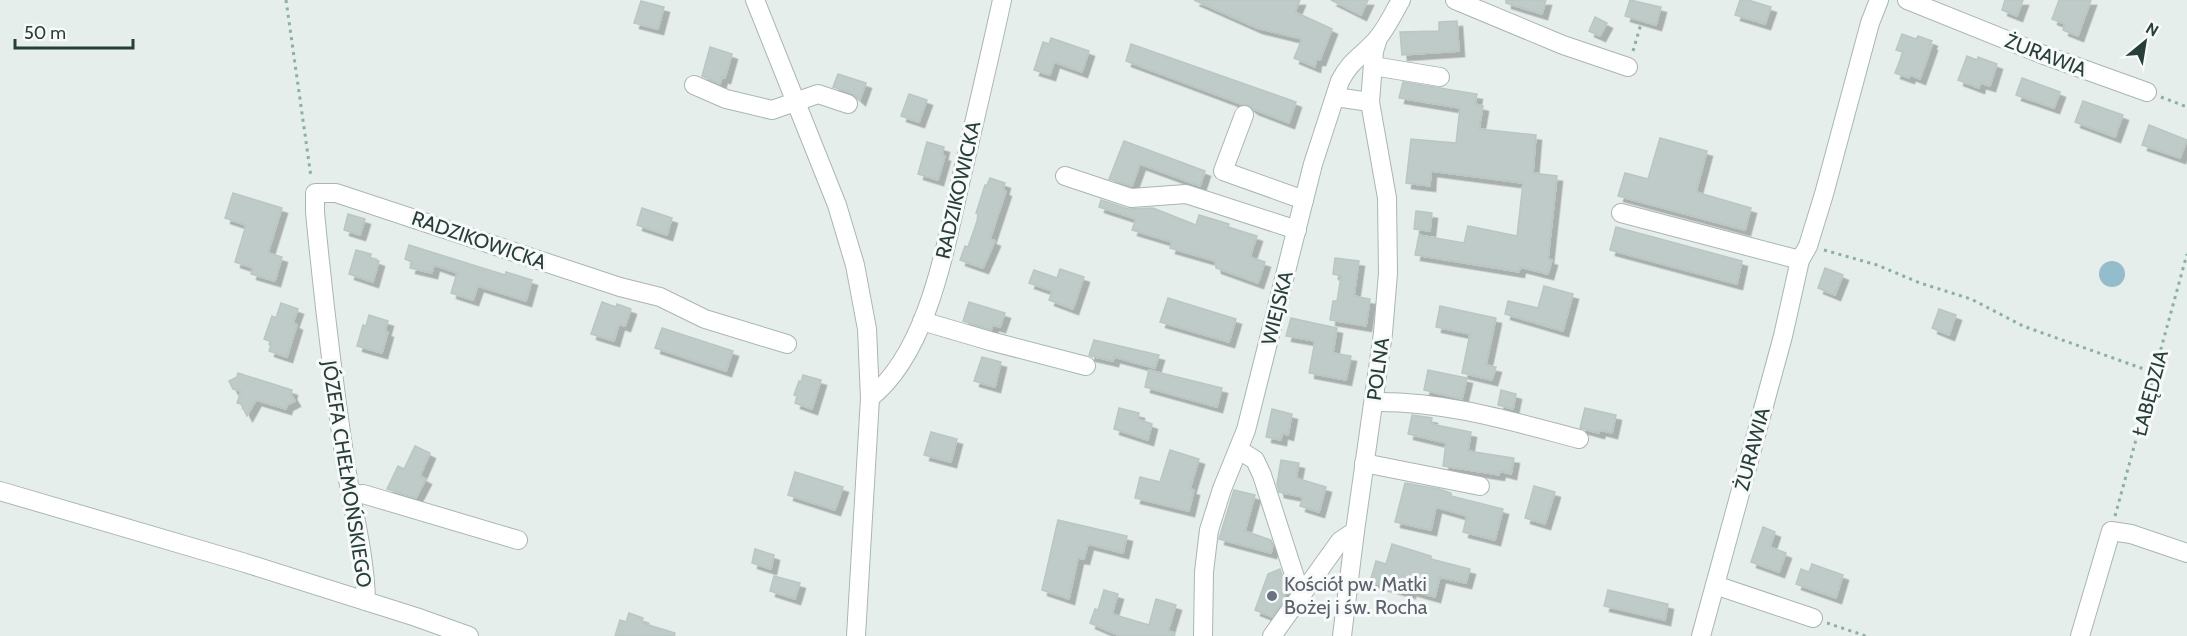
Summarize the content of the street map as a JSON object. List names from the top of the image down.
{
  "streets": {
    "street": [
      "ŻURAWIA",
      "RADZIKOWICKA",
      "WIEJSKA",
      "POLNA",
      "JÓZEFA CHEŁMOŃSKIEGO"
    ],
    "path": ["ŁABĘDZIA"]
  },
  "crossings": [
    ["RADZIKOWICKA", "JÓZEFA CHEŁMOŃSKIEGO"],
    ["WIEJSKA", "POLNA"]
  ],
  "places": ["Kościół pw. Matki Bożej i św. Rocha"],
  "scale_bar": "50 m",
  "north": "top right"
}
